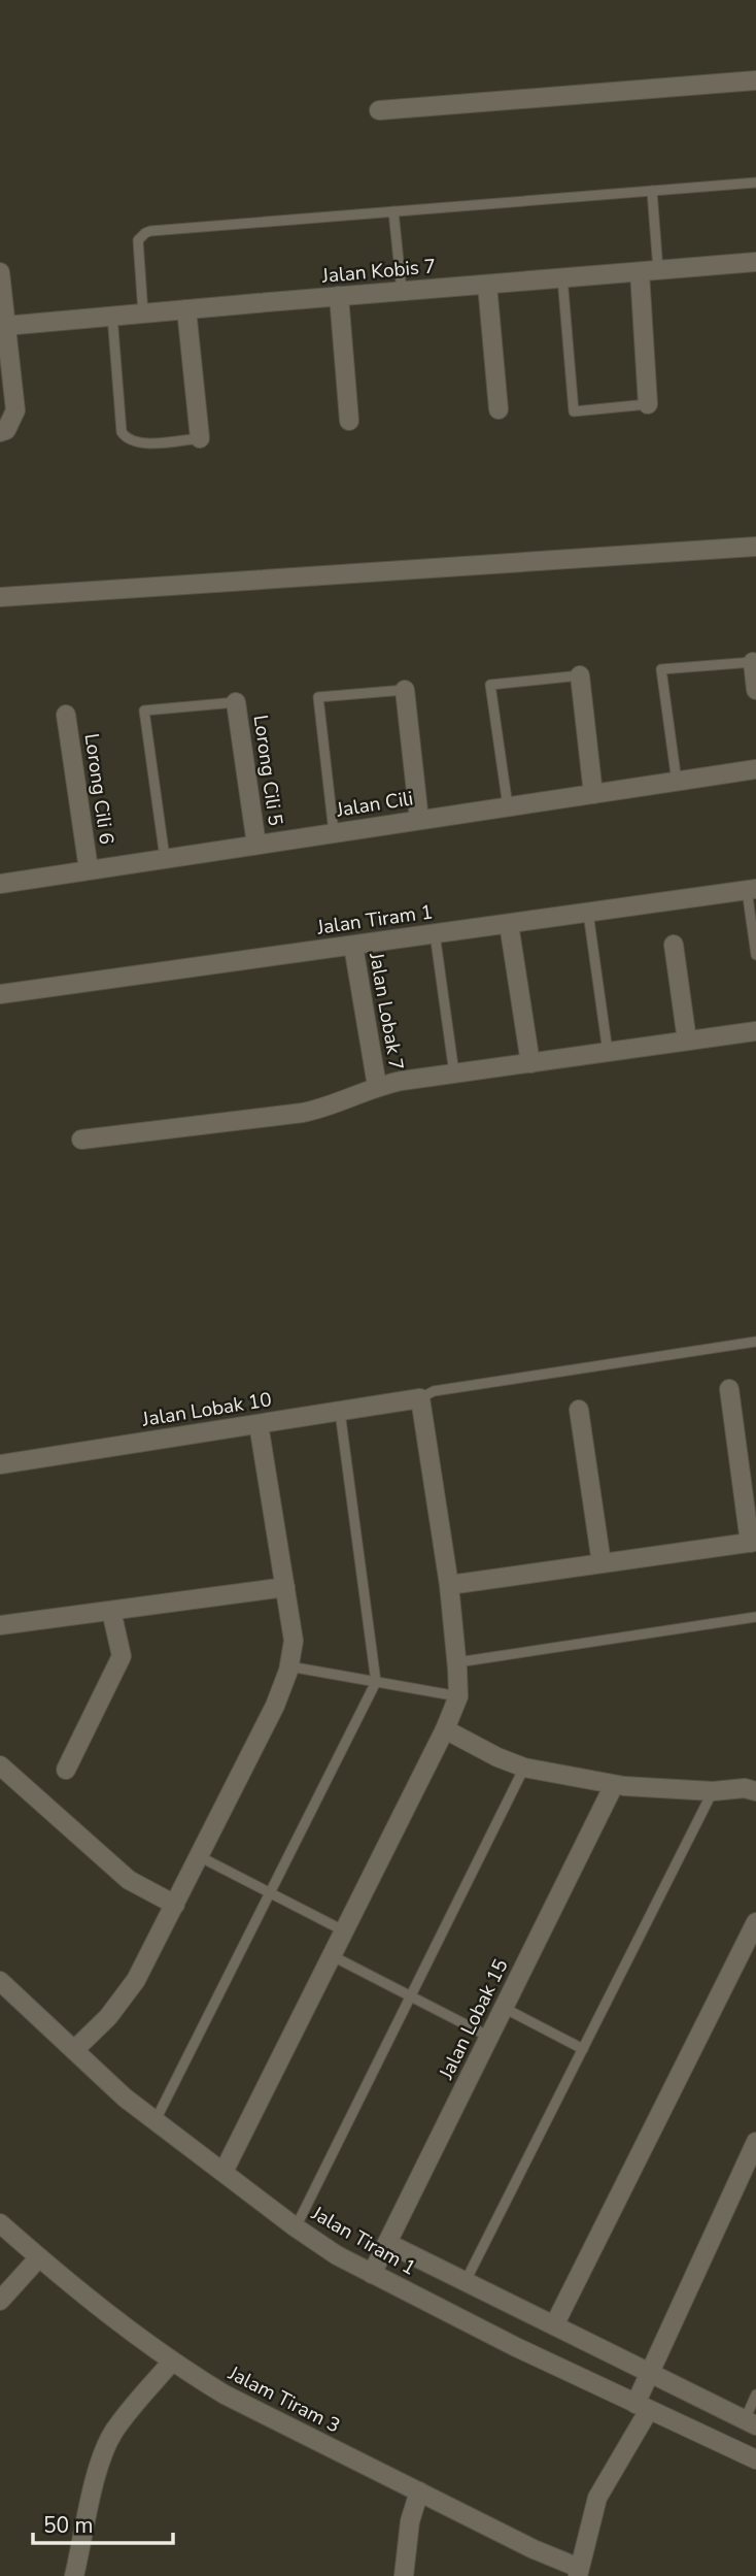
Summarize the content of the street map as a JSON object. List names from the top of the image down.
{
  "streets": {
    "street": [
      "Jalan Kobis 7",
      "Lorong Cili 5",
      "Lorong Cili 6",
      "Jalan Cili",
      "Jalan Tiram 1",
      "Jalan Lobak 7",
      "Jalan Lobak 10",
      "Jalan Lobak 15",
      "Jalam Tiram 3"
    ]
  },
  "crossings": [
    ["Lorong Cili 5", "Jalan Cili"],
    ["Lorong Cili 6", "Jalan Cili"],
    ["Jalan Tiram 1", "Jalan Lobak 7"],
    ["Jalan Tiram 1", "Jalan Lobak 15"]
  ],
  "scale_bar": "50 m"
}
